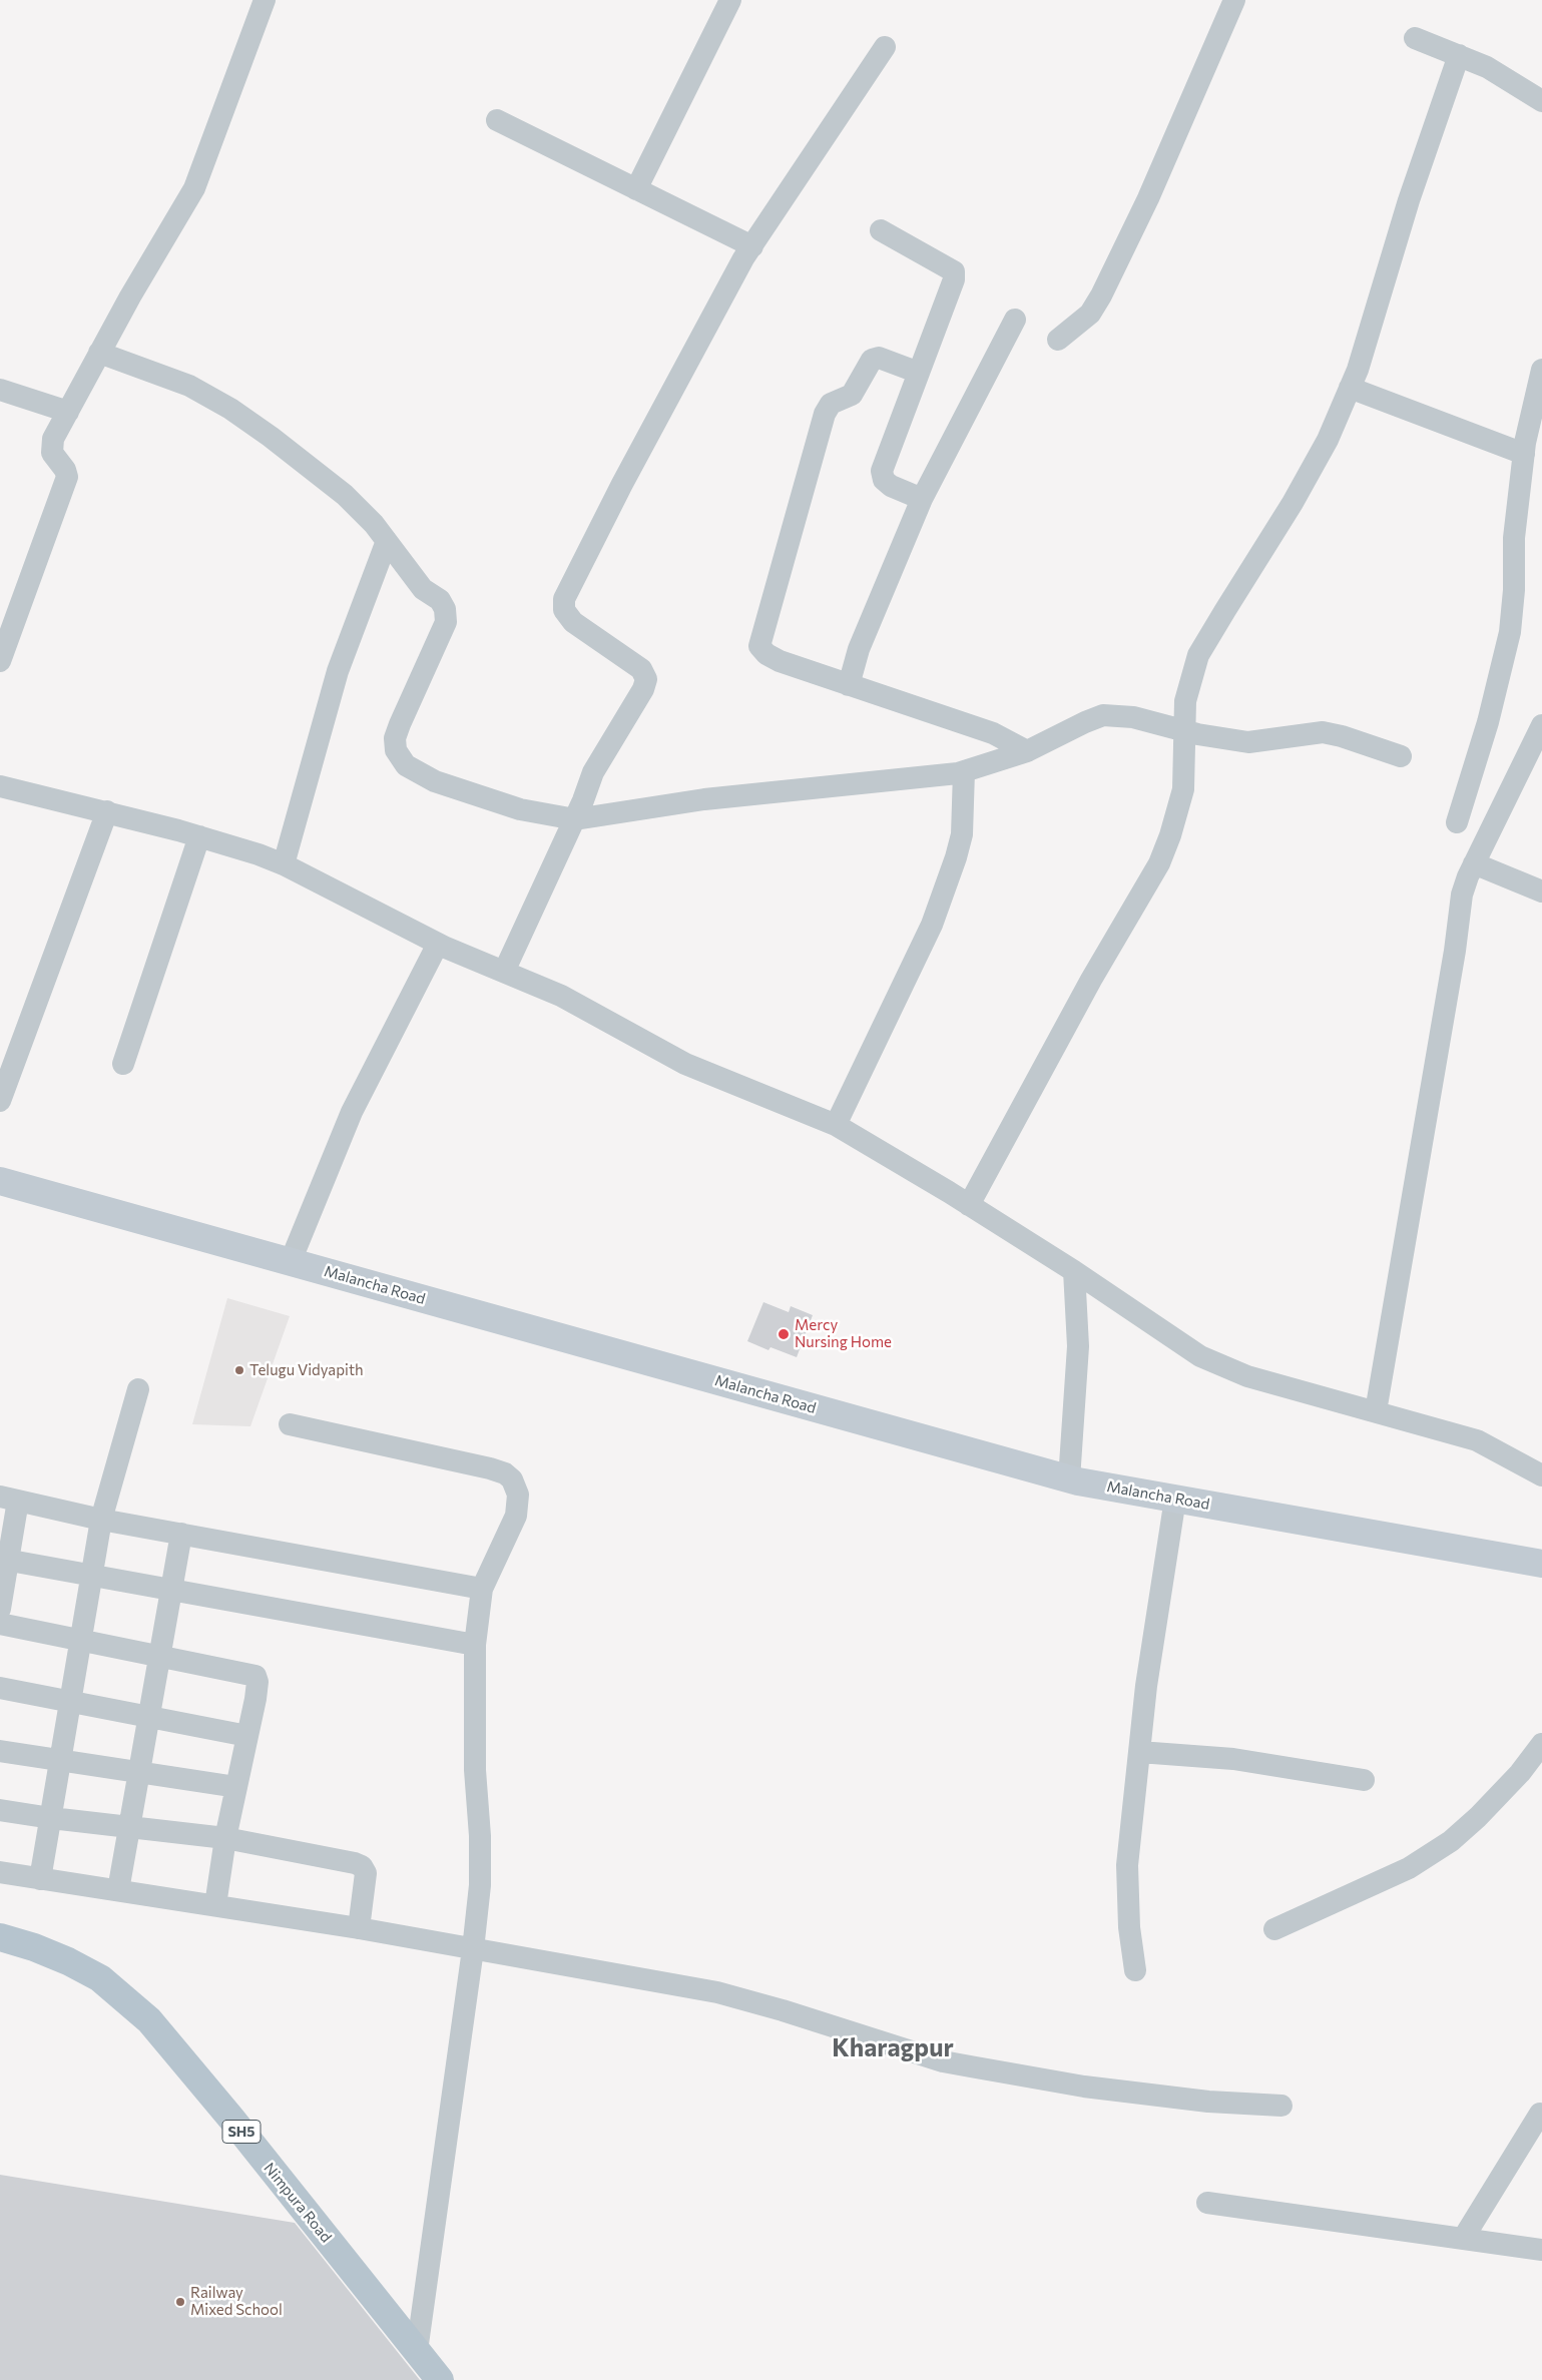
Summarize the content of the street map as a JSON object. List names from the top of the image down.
{
  "streets": {
    "main road": ["SH5", "Nimpura Road"],
    "street": ["Malancha Road"]
  },
  "districts": ["Kharagpur"],
  "places": ["Mercy Nursing Home", "Telugu Vidyapith", "Railway Mixed School"]
}
